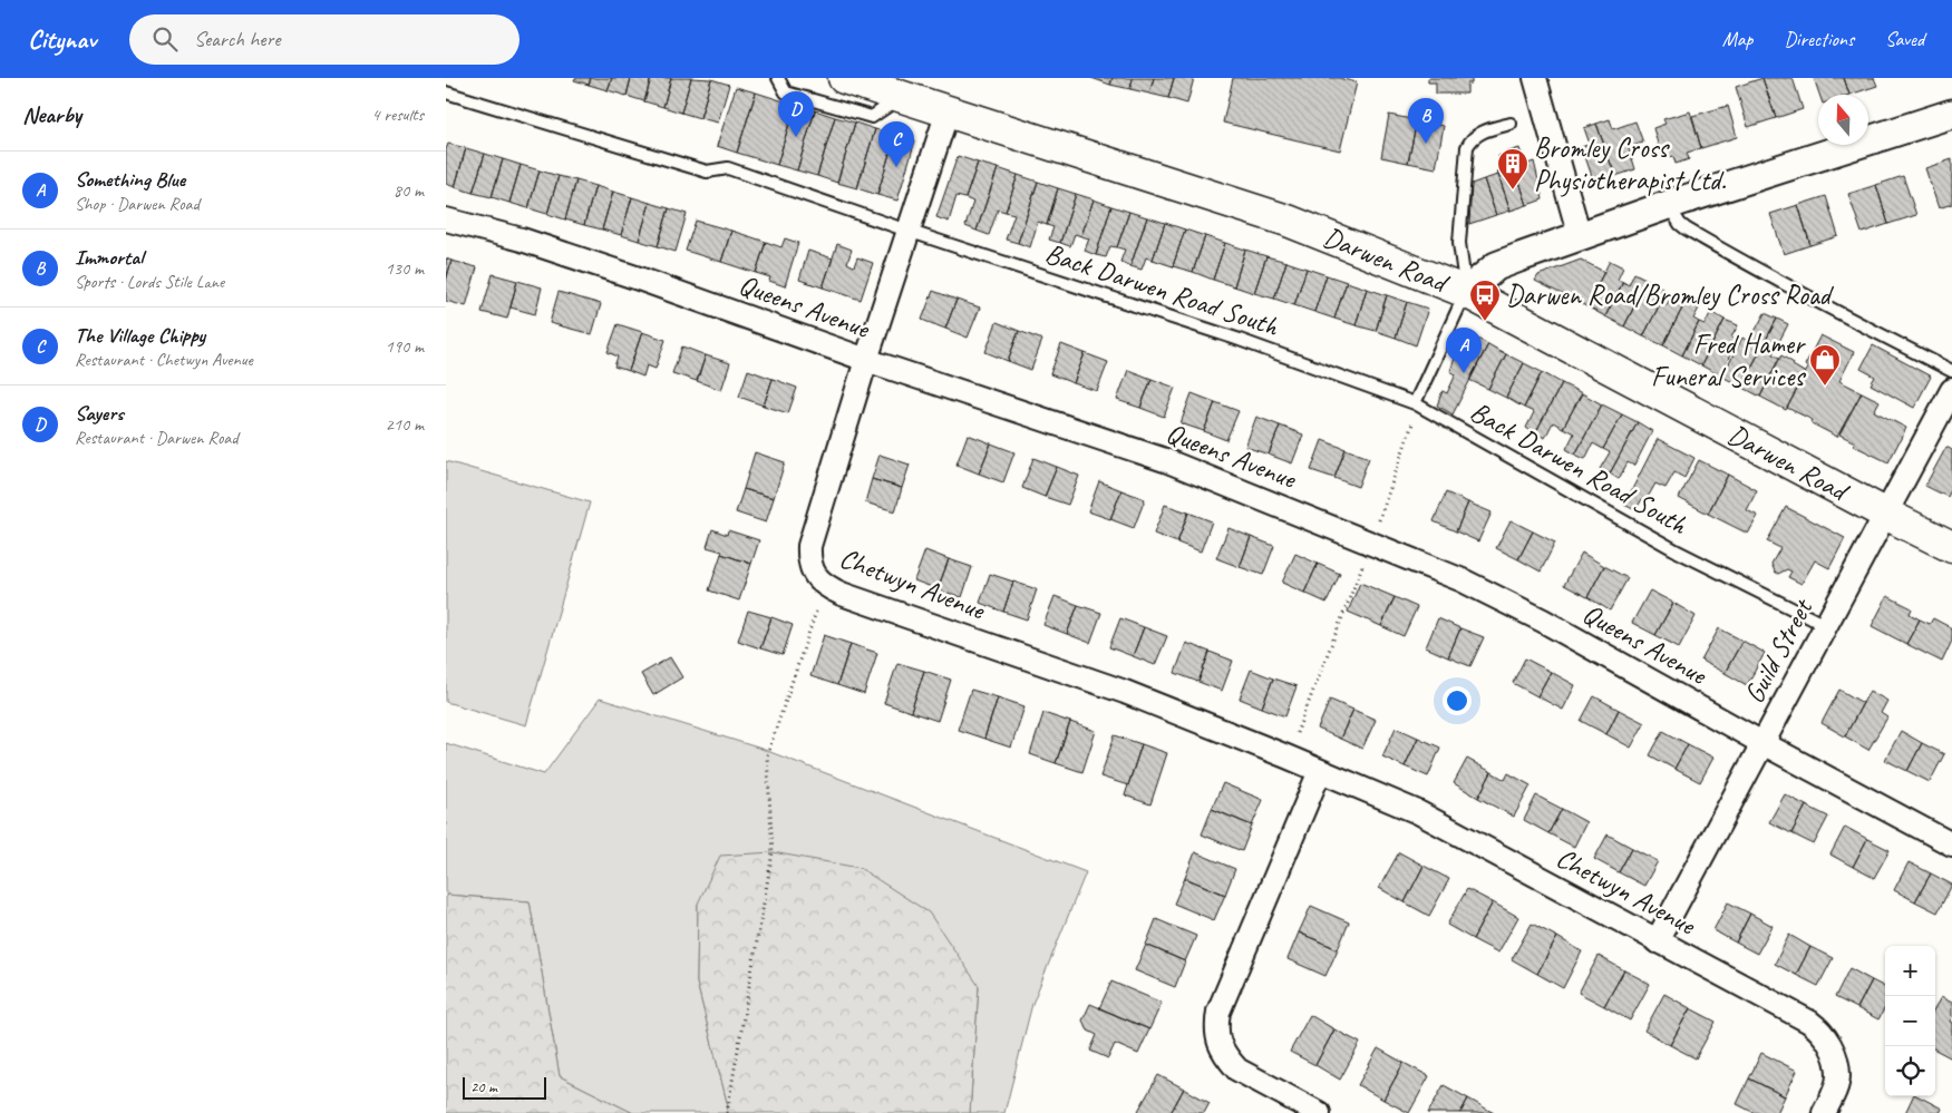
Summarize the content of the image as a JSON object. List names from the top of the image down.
{
  "streets": {
    "main road": ["Darwen Road"],
    "street": ["Queens Avenue", "Chetwyn Avenue", "Guild Street"],
    "lane": ["Back Darwen Road South"]
  },
  "crossings": [
    ["Darwen Road", "Chetwyn Avenue"],
    ["Darwen Road", "Guild Street"],
    ["Back Darwen Road South", "Chetwyn Avenue"],
    ["Back Darwen Road South", "Guild Street"],
    ["Queens Avenue", "Chetwyn Avenue"],
    ["Queens Avenue", "Guild Street"],
    ["Chetwyn Avenue", "Guild Street"]
  ],
  "places": {
    "building": ["Bromley Cross Physiotherapist Ltd."],
    "bus stop": ["Darwen Road/Bromley Cross Road"],
    "shop": ["Fred Hamer Funeral Services"]
  },
  "scale_bar": "20 m",
  "north": "top",
  "page": {
    "header": "Citynav",
    "search": "Search here",
    "nav": ["Map", "Directions", "Saved"],
    "heading": ["Nearby", "4 results"],
    "pins": [
      "D",
      "B",
      "C",
      "A"
    ],
    "list": [
      {
        "mark": "A",
        "name": "Something Blue",
        "note": "Shop · Darwen Road",
        "value": "80 m"
      },
      {
        "mark": "B",
        "name": "Immortal",
        "note": "Sports · Lords Stile Lane",
        "value": "130 m"
      },
      {
        "mark": "C",
        "name": "The Village Chippy",
        "note": "Restaurant · Chetwyn Avenue",
        "value": "190 m"
      },
      {
        "mark": "D",
        "name": "Sayers",
        "note": "Restaurant · Darwen Road",
        "value": "210 m"
      }
    ],
    "map_buttons": ["+", "−"],
    "scale": "20 m"
  }
}
